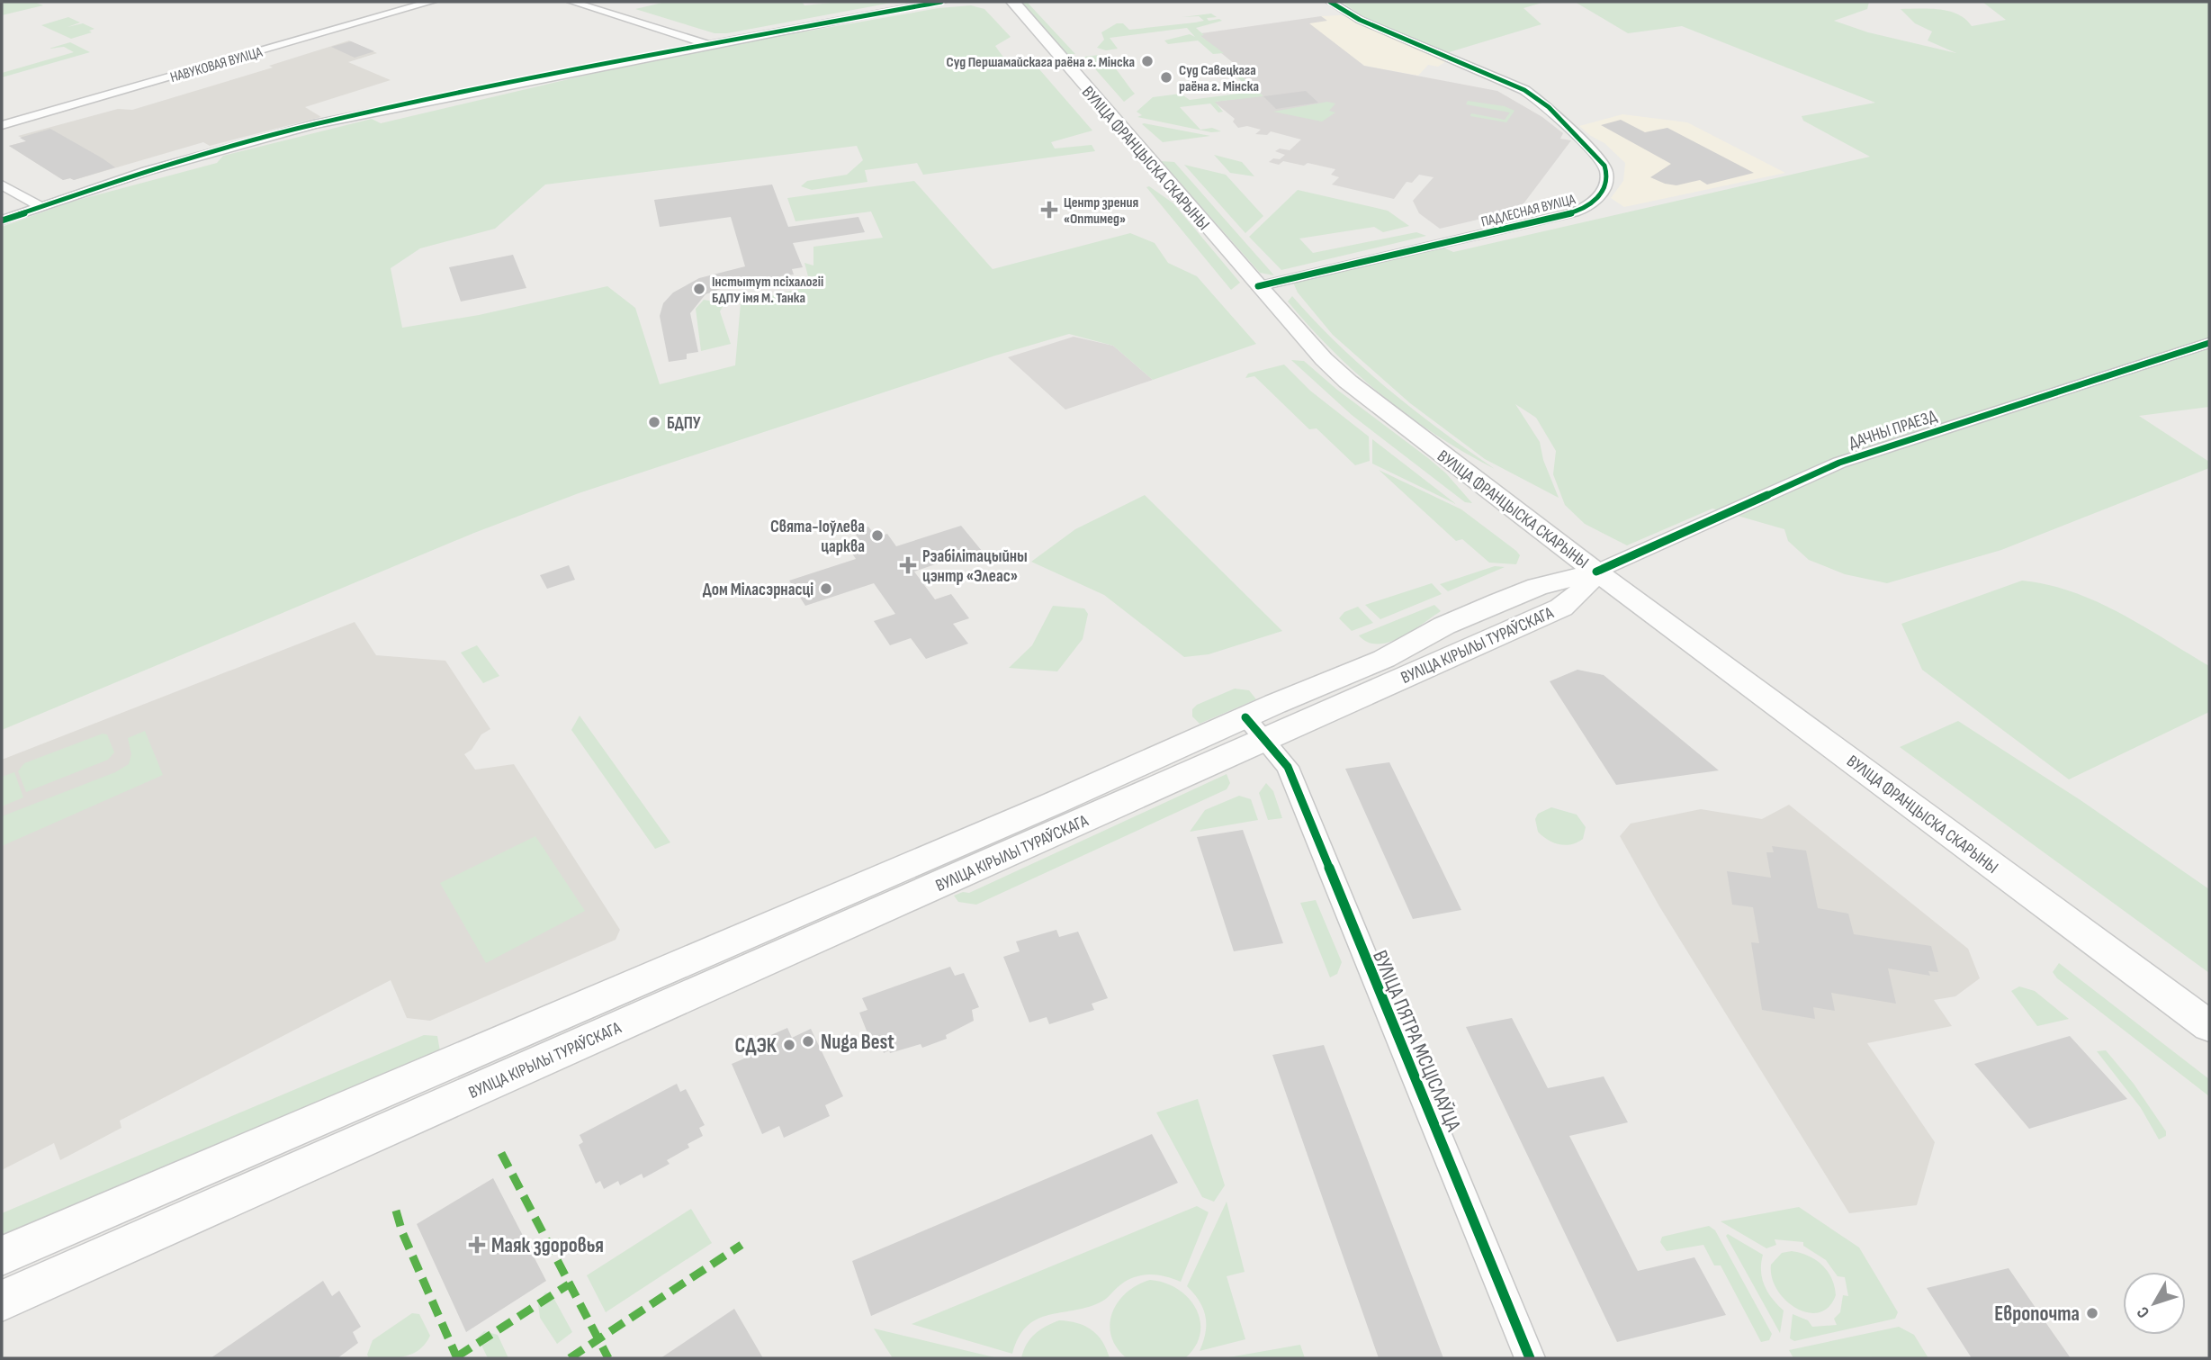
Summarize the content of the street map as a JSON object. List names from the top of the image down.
{
  "streets": {
    "main road": ["ВУЛІЦА ФРАНЦЫСКА СКАРЫНЫ", "ВУЛІЦА КІРЫЛЫ ТУРАЎСКАГА"],
    "street": [
      "НАВУКОВАЯ ВУЛІЦА",
      "ПАДЛЕСНАЯ ВУЛІЦА",
      "ДАЧНЫ ПРАЕЗД",
      "ВУЛІЦА ПЯТРА МСЦІСЛАЎЦА"
    ]
  },
  "crossings": [
    ["ВУЛІЦА ФРАНЦЫСКА СКАРЫНЫ", "ПАДЛЕСНАЯ ВУЛІЦА"],
    ["ВУЛІЦА ФРАНЦЫСКА СКАРЫНЫ", "ДАЧНЫ ПРАЕЗД"],
    ["ВУЛІЦА ФРАНЦЫСКА СКАРЫНЫ", "ВУЛІЦА КІРЫЛЫ ТУРАЎСКАГА"],
    ["ДАЧНЫ ПРАЕЗД", "ВУЛІЦА КІРЫЛЫ ТУРАЎСКАГА"],
    ["ВУЛІЦА КІРЫЛЫ ТУРАЎСКАГА", "ВУЛІЦА ПЯТРА МСЦІСЛАЎЦА"]
  ],
  "places": {
    "other": [
      "Суд Першамайскага раёна г. Мінска",
      "Суд Савецкага раёна г. Мінска",
      "Інстытут псіхалогіі БДПУ імя М. Танка",
      "БДПУ",
      "Свята-Іоўлева царква",
      "Дом Міласэрнасці",
      "Nuga Best",
      "СДЭК",
      "Европочта"
    ],
    "health": ["Центр зрения «Оптимед»", "Рэабілітацыйны цэнтр «Элеас»", "Маяк здоровья"]
  },
  "north": "bottom left"
}
